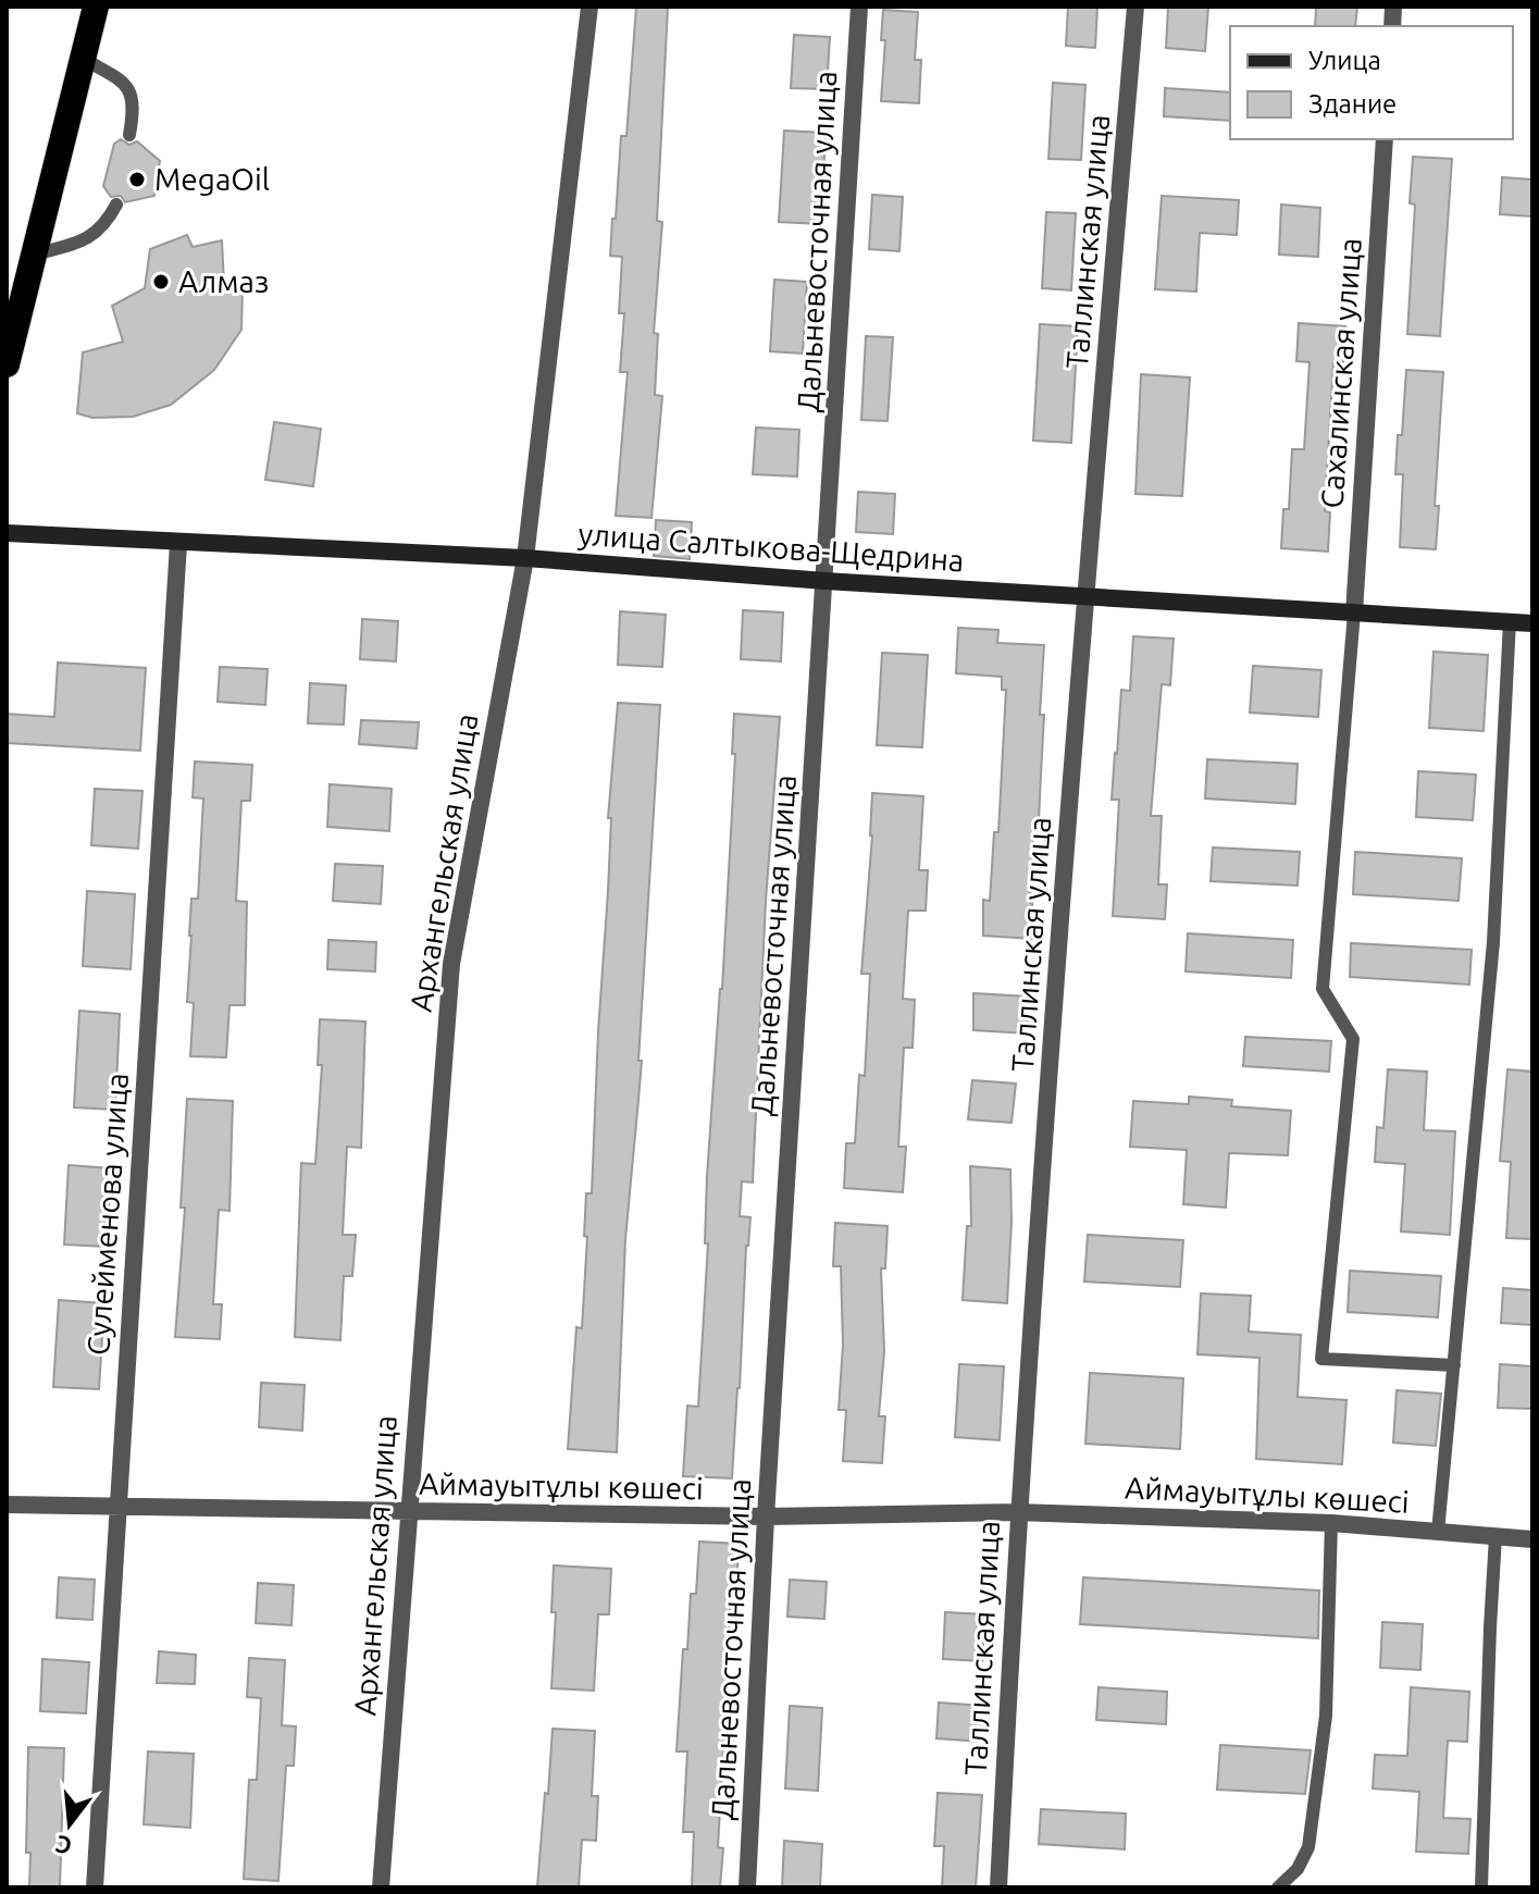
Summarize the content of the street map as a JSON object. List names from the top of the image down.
{
  "streets": {
    "street": [
      "Дальневосточная улица",
      "Таллинская улица",
      "Сахалинская улица",
      "улица Салтыкова-Щедрина",
      "Архангельская улица",
      "Сулейменова улица",
      "Аймауытұлы көшесі"
    ]
  },
  "crossings": [
    ["Дальневосточная улица", "улица Салтыкова-Щедрина"],
    ["Дальневосточная улица", "Аймауытұлы көшесі"],
    ["Таллинская улица", "улица Салтыкова-Щедрина"],
    ["Таллинская улица", "Аймауытұлы көшесі"],
    ["Сахалинская улица", "улица Салтыкова-Щедрина"],
    ["улица Салтыкова-Щедрина", "Архангельская улица"],
    ["улица Салтыкова-Щедрина", "Сулейменова улица"],
    ["Архангельская улица", "Аймауытұлы көшесі"],
    ["Сулейменова улица", "Аймауытұлы көшесі"]
  ],
  "places": ["MegaOil", "Алмаз"],
  "legend": ["Улица", "Здание"],
  "north": "bottom"
}
